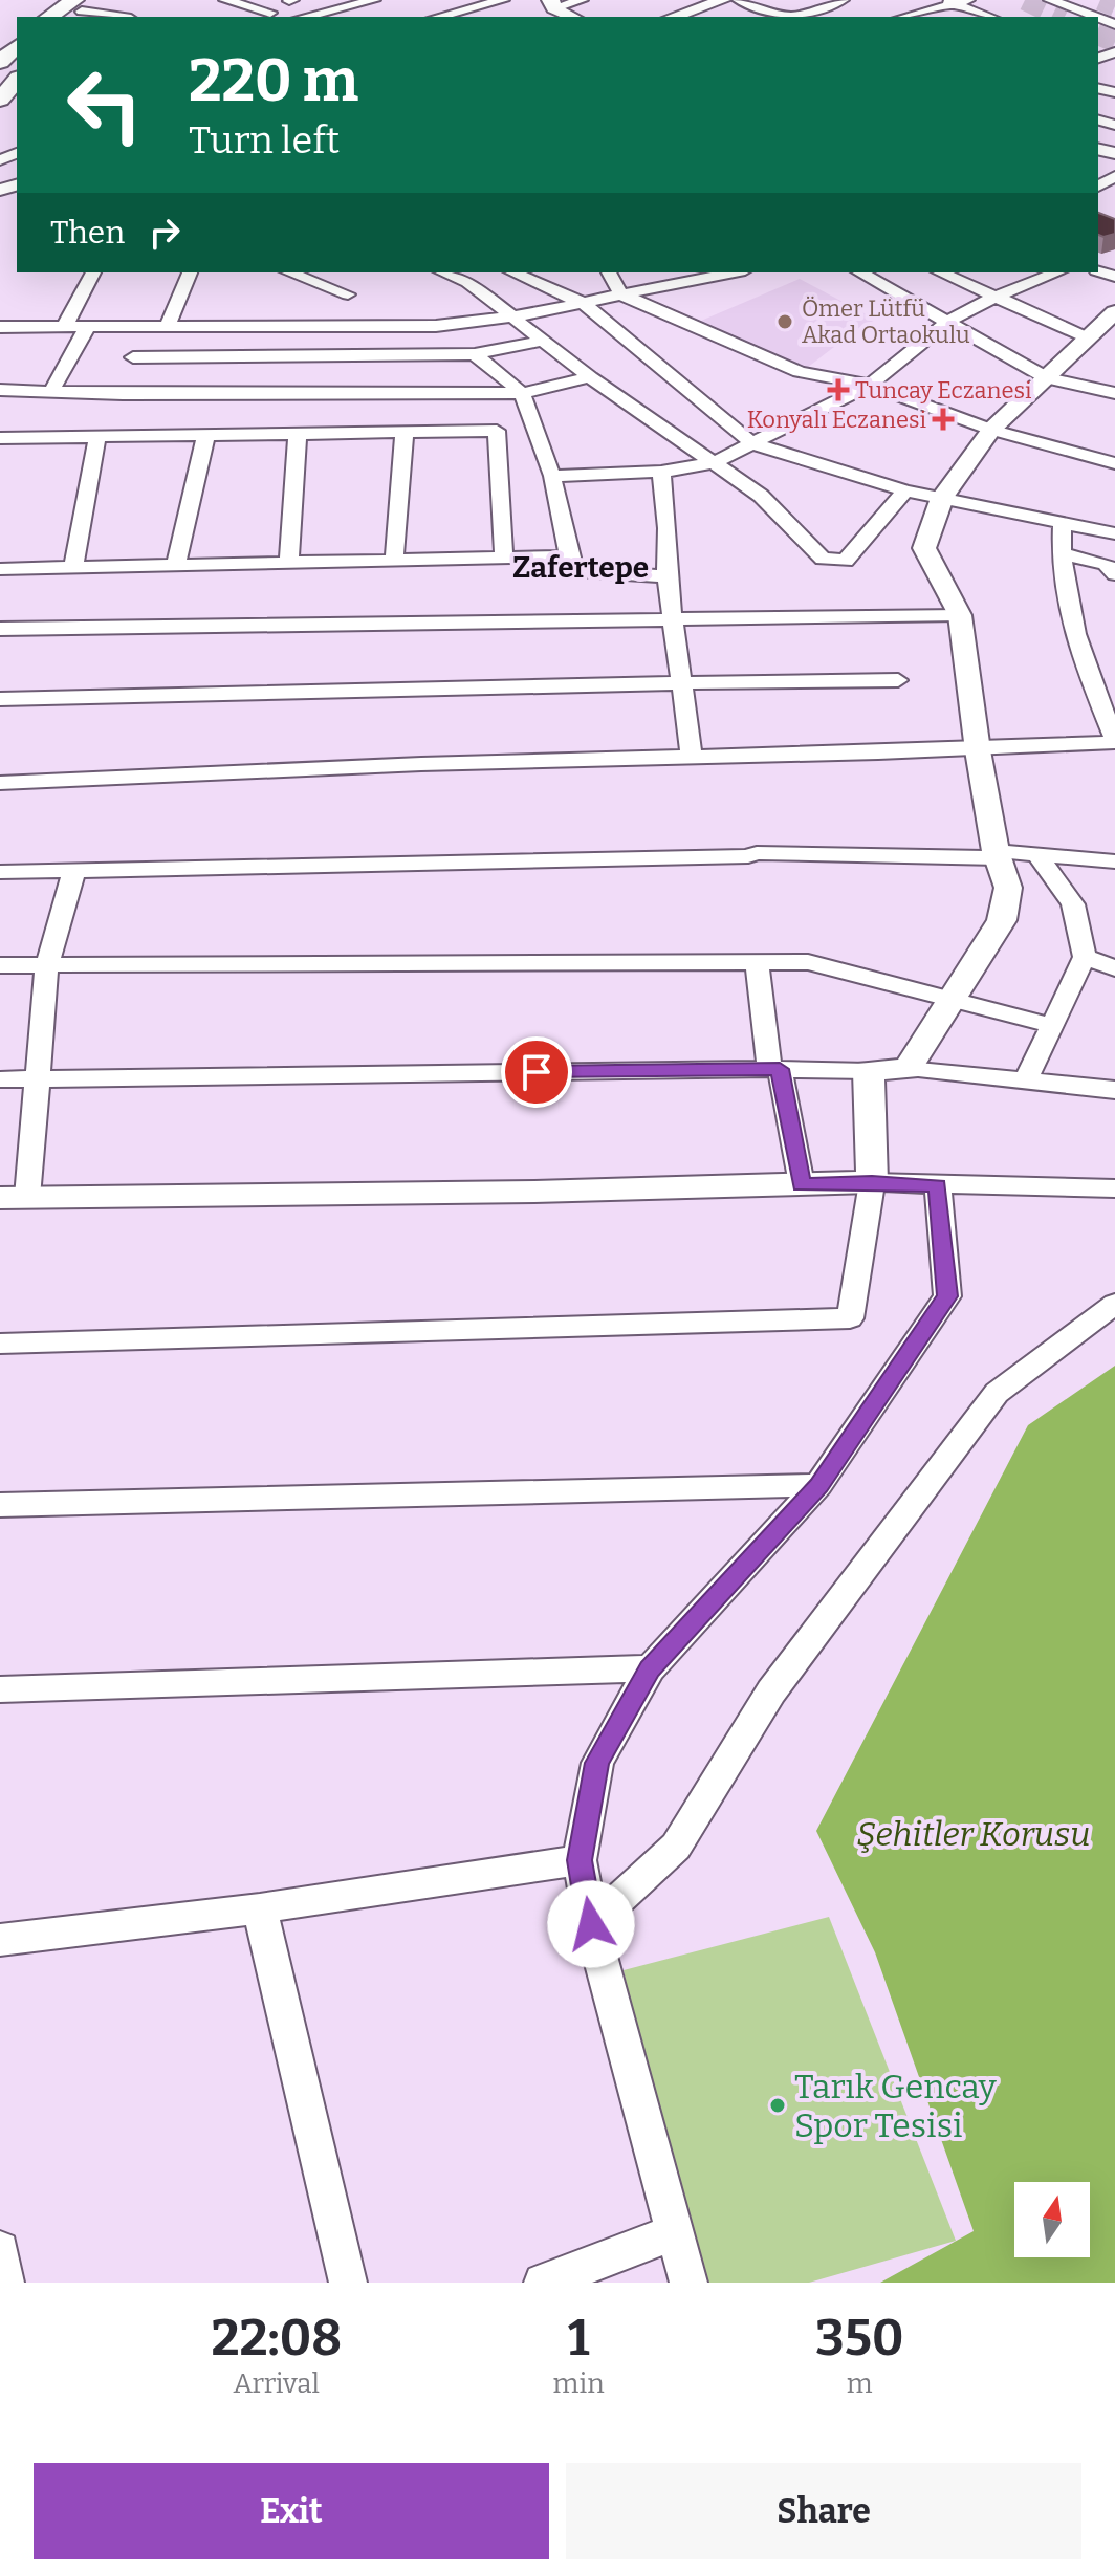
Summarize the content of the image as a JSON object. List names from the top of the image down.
{
  "districts": ["Zafertepe"],
  "parks": ["Şehitler Korusu"],
  "places": {
    "other": ["Ömer Lütfü Akad Ortaokulu", "Tarık Gencay Spor Tesisi"],
    "health": ["Tuncay Eczanesi", "Konyalı Eczanesi"]
  },
  "north": "top",
  "page": {
    "turn": ["220 m", "Turn left"],
    "then": "Then",
    "eta": [
      "22:08",
      "Arrival",
      "1",
      "min",
      "350",
      "m"
    ],
    "buttons": ["Exit", "Share"]
  }
}
